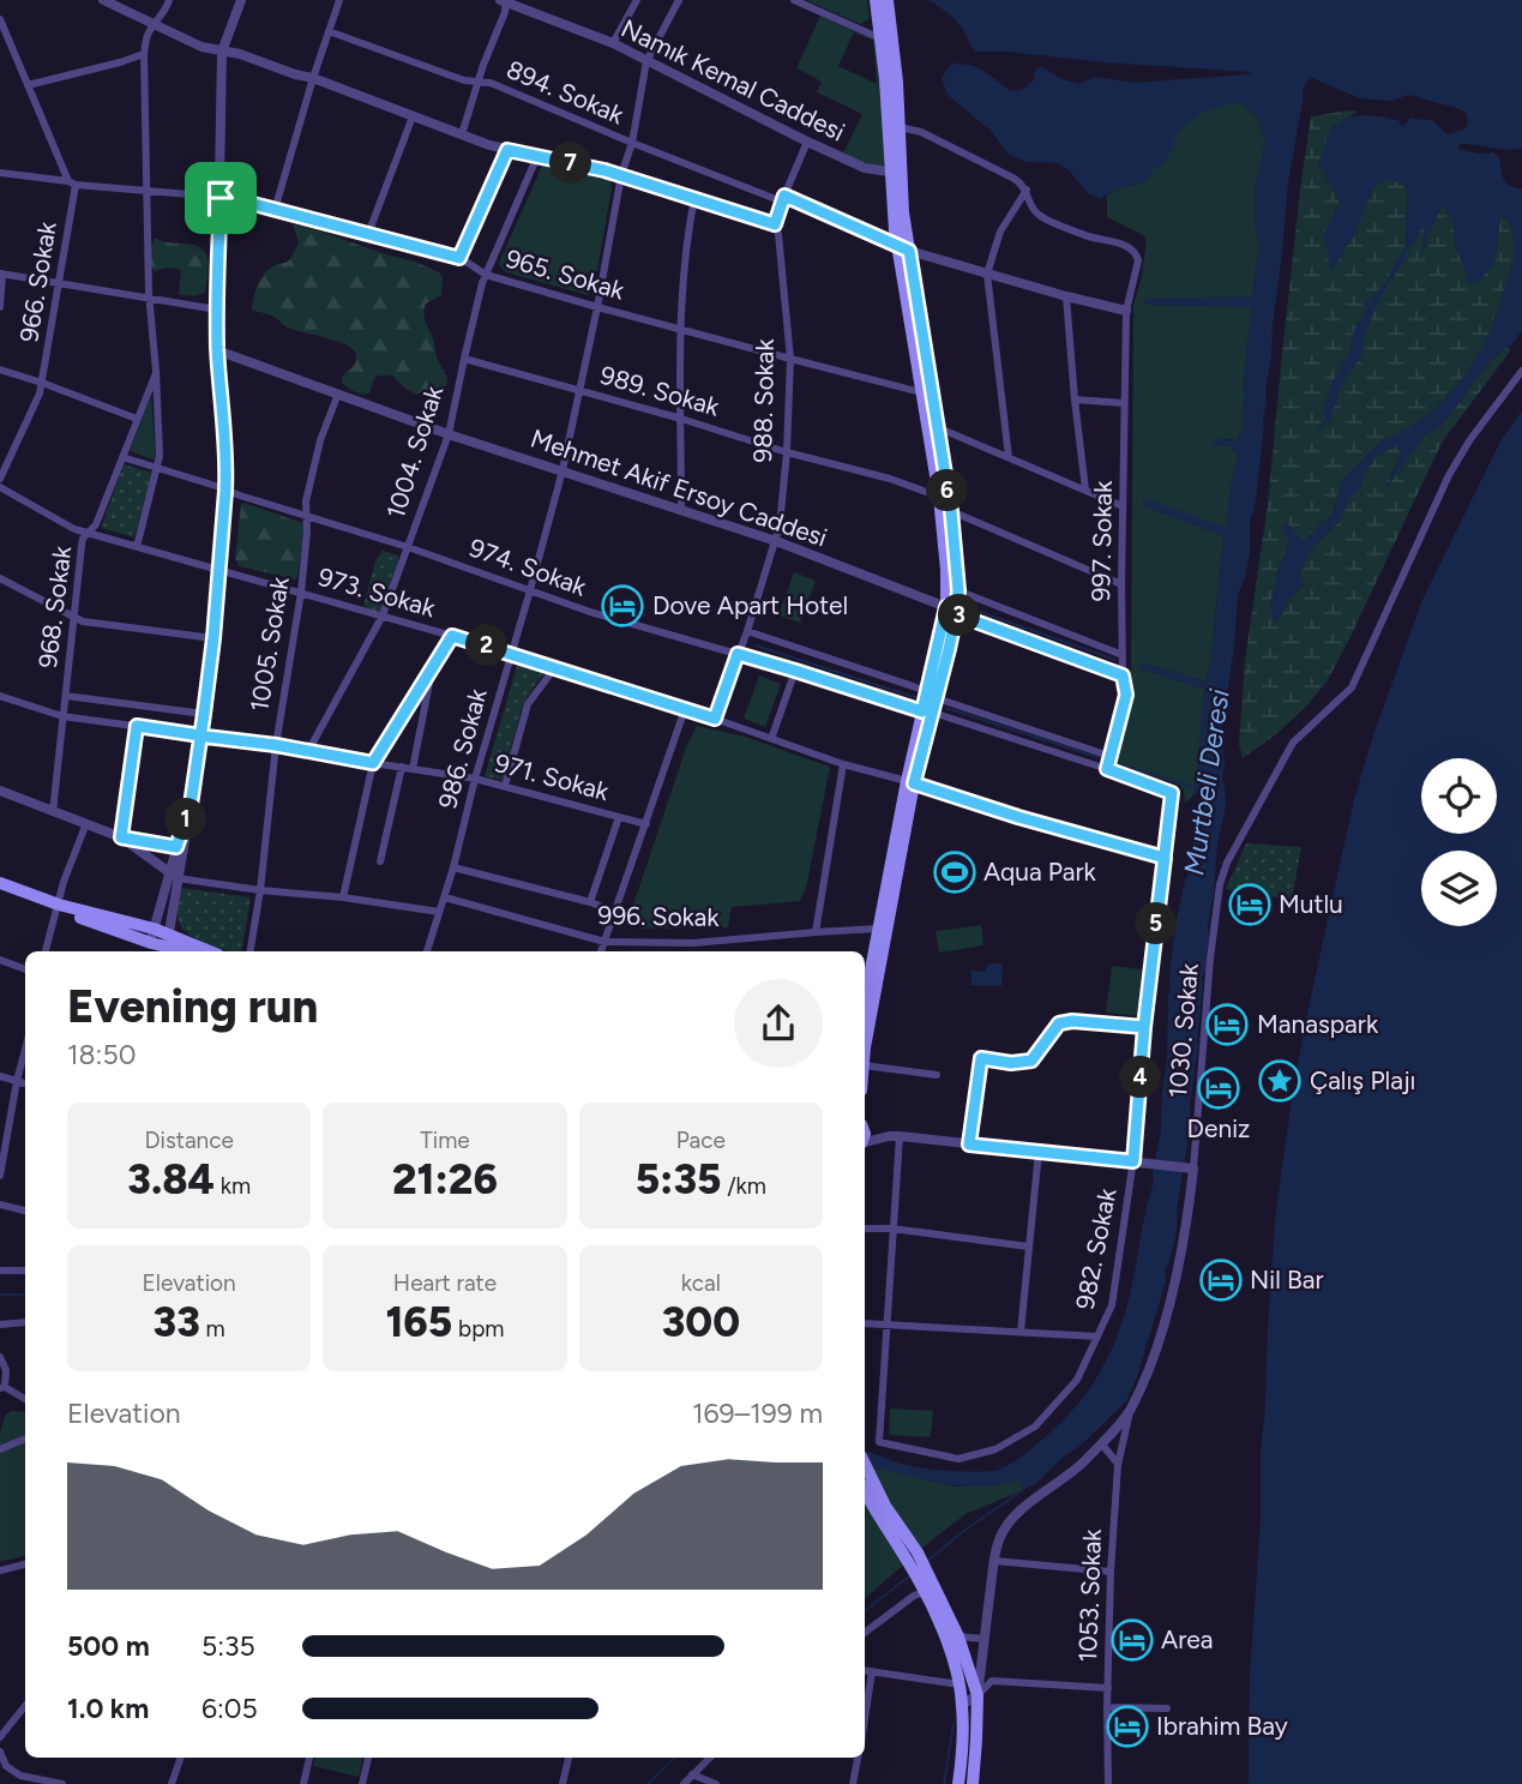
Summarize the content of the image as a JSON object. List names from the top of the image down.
{
  "streets": {
    "street": [
      "Namık Kemal Caddesi",
      "894. Sokak",
      "965. Sokak",
      "966. Sokak",
      "989. Sokak",
      "988. Sokak",
      "1004. Sokak",
      "Mehmet Akif Ersoy Caddesi",
      "997. Sokak",
      "974. Sokak",
      "973. Sokak",
      "968. Sokak",
      "1005. Sokak",
      "986. Sokak",
      "971. Sokak",
      "996. Sokak",
      "1030. Sokak",
      "982. Sokak",
      "1053. Sokak"
    ]
  },
  "crossings": [
    ["Namık Kemal Caddesi", "986. Sokak"],
    ["894. Sokak", "986. Sokak"],
    ["965. Sokak", "966. Sokak"],
    ["965. Sokak", "988. Sokak"],
    ["965. Sokak", "1004. Sokak"],
    ["965. Sokak", "986. Sokak"],
    ["989. Sokak", "988. Sokak"],
    ["989. Sokak", "1004. Sokak"],
    ["989. Sokak", "986. Sokak"],
    ["988. Sokak", "Mehmet Akif Ersoy Caddesi"],
    ["988. Sokak", "974. Sokak"],
    ["988. Sokak", "973. Sokak"],
    ["1004. Sokak", "Mehmet Akif Ersoy Caddesi"],
    ["1004. Sokak", "974. Sokak"],
    ["1004. Sokak", "973. Sokak"],
    ["1004. Sokak", "971. Sokak"],
    ["Mehmet Akif Ersoy Caddesi", "997. Sokak"],
    ["Mehmet Akif Ersoy Caddesi", "1005. Sokak"],
    ["Mehmet Akif Ersoy Caddesi", "986. Sokak"],
    ["997. Sokak", "974. Sokak"],
    ["974. Sokak", "968. Sokak"],
    ["974. Sokak", "1005. Sokak"],
    ["974. Sokak", "986. Sokak"],
    ["974. Sokak", "982. Sokak"],
    ["973. Sokak", "968. Sokak"],
    ["973. Sokak", "1005. Sokak"],
    ["973. Sokak", "986. Sokak"],
    ["973. Sokak", "982. Sokak"],
    ["968. Sokak", "971. Sokak"],
    ["1005. Sokak", "971. Sokak"],
    ["986. Sokak", "971. Sokak"],
    ["986. Sokak", "996. Sokak"]
  ],
  "water": ["Murtbeli Deresi"],
  "places": {
    "hotel": [
      "Dove Apart Hotel",
      "Mutlu",
      "Manaspark",
      "Deniz",
      "Nil Bar",
      "Area",
      "Ibrahim Bay"
    ],
    "sports": ["Aqua Park"],
    "place": ["Çalış Plajı"]
  },
  "page": {
    "pins": [
      "7",
      "6",
      "3",
      "2",
      "1",
      "5",
      "4"
    ],
    "heading": ["Evening run", "18:50"],
    "stats": [
      ["Distance", "3.84 km"],
      ["Time", "21:26"],
      ["Pace", "5:35 /km"],
      ["Elevation", "33 m"],
      ["Heart rate", "165 bpm"],
      ["kcal", "300"]
    ],
    "chart": ["Elevation", "169–199 m"],
    "list": [
      {
        "name": "500 m",
        "note": "5:35"
      },
      {
        "name": "1.0 km",
        "note": "6:05"
      }
    ]
  }
}
